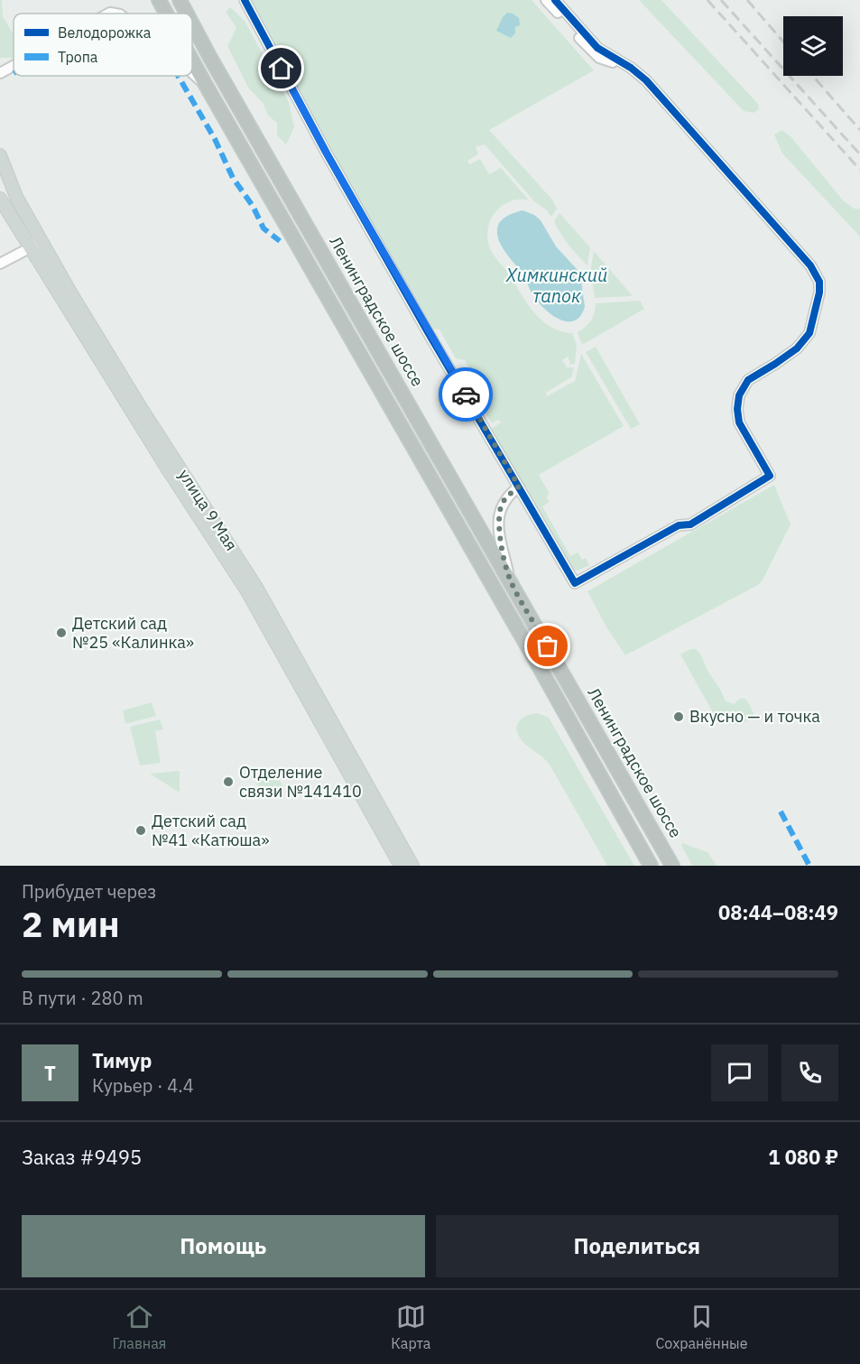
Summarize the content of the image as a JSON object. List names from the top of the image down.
{
  "streets": {
    "highway": ["Ленинградское шоссе"],
    "main road": ["улица 9 Мая"]
  },
  "water": ["Химкинский тапок"],
  "places": [
    "Детский сад №25 «Калинка»",
    "Вкусно — и точка",
    "Отделение связи №141410",
    "Детский сад №41 «Катюша»"
  ],
  "legend": ["Велодорожка", "Тропа"],
  "page": {
    "heading": ["2 мин", "Прибудет через", "08:44–08:49"],
    "panel": [
      "Тимур",
      "Курьер · 4.4",
      "Заказ #9495",
      "1 080 ₽"
    ],
    "bar": "В пути · 280 m",
    "round": "Т",
    "buttons": ["Помощь", "Поделиться"],
    "tabs": ["Главная", "Карта", "Сохранённые"]
  }
}
